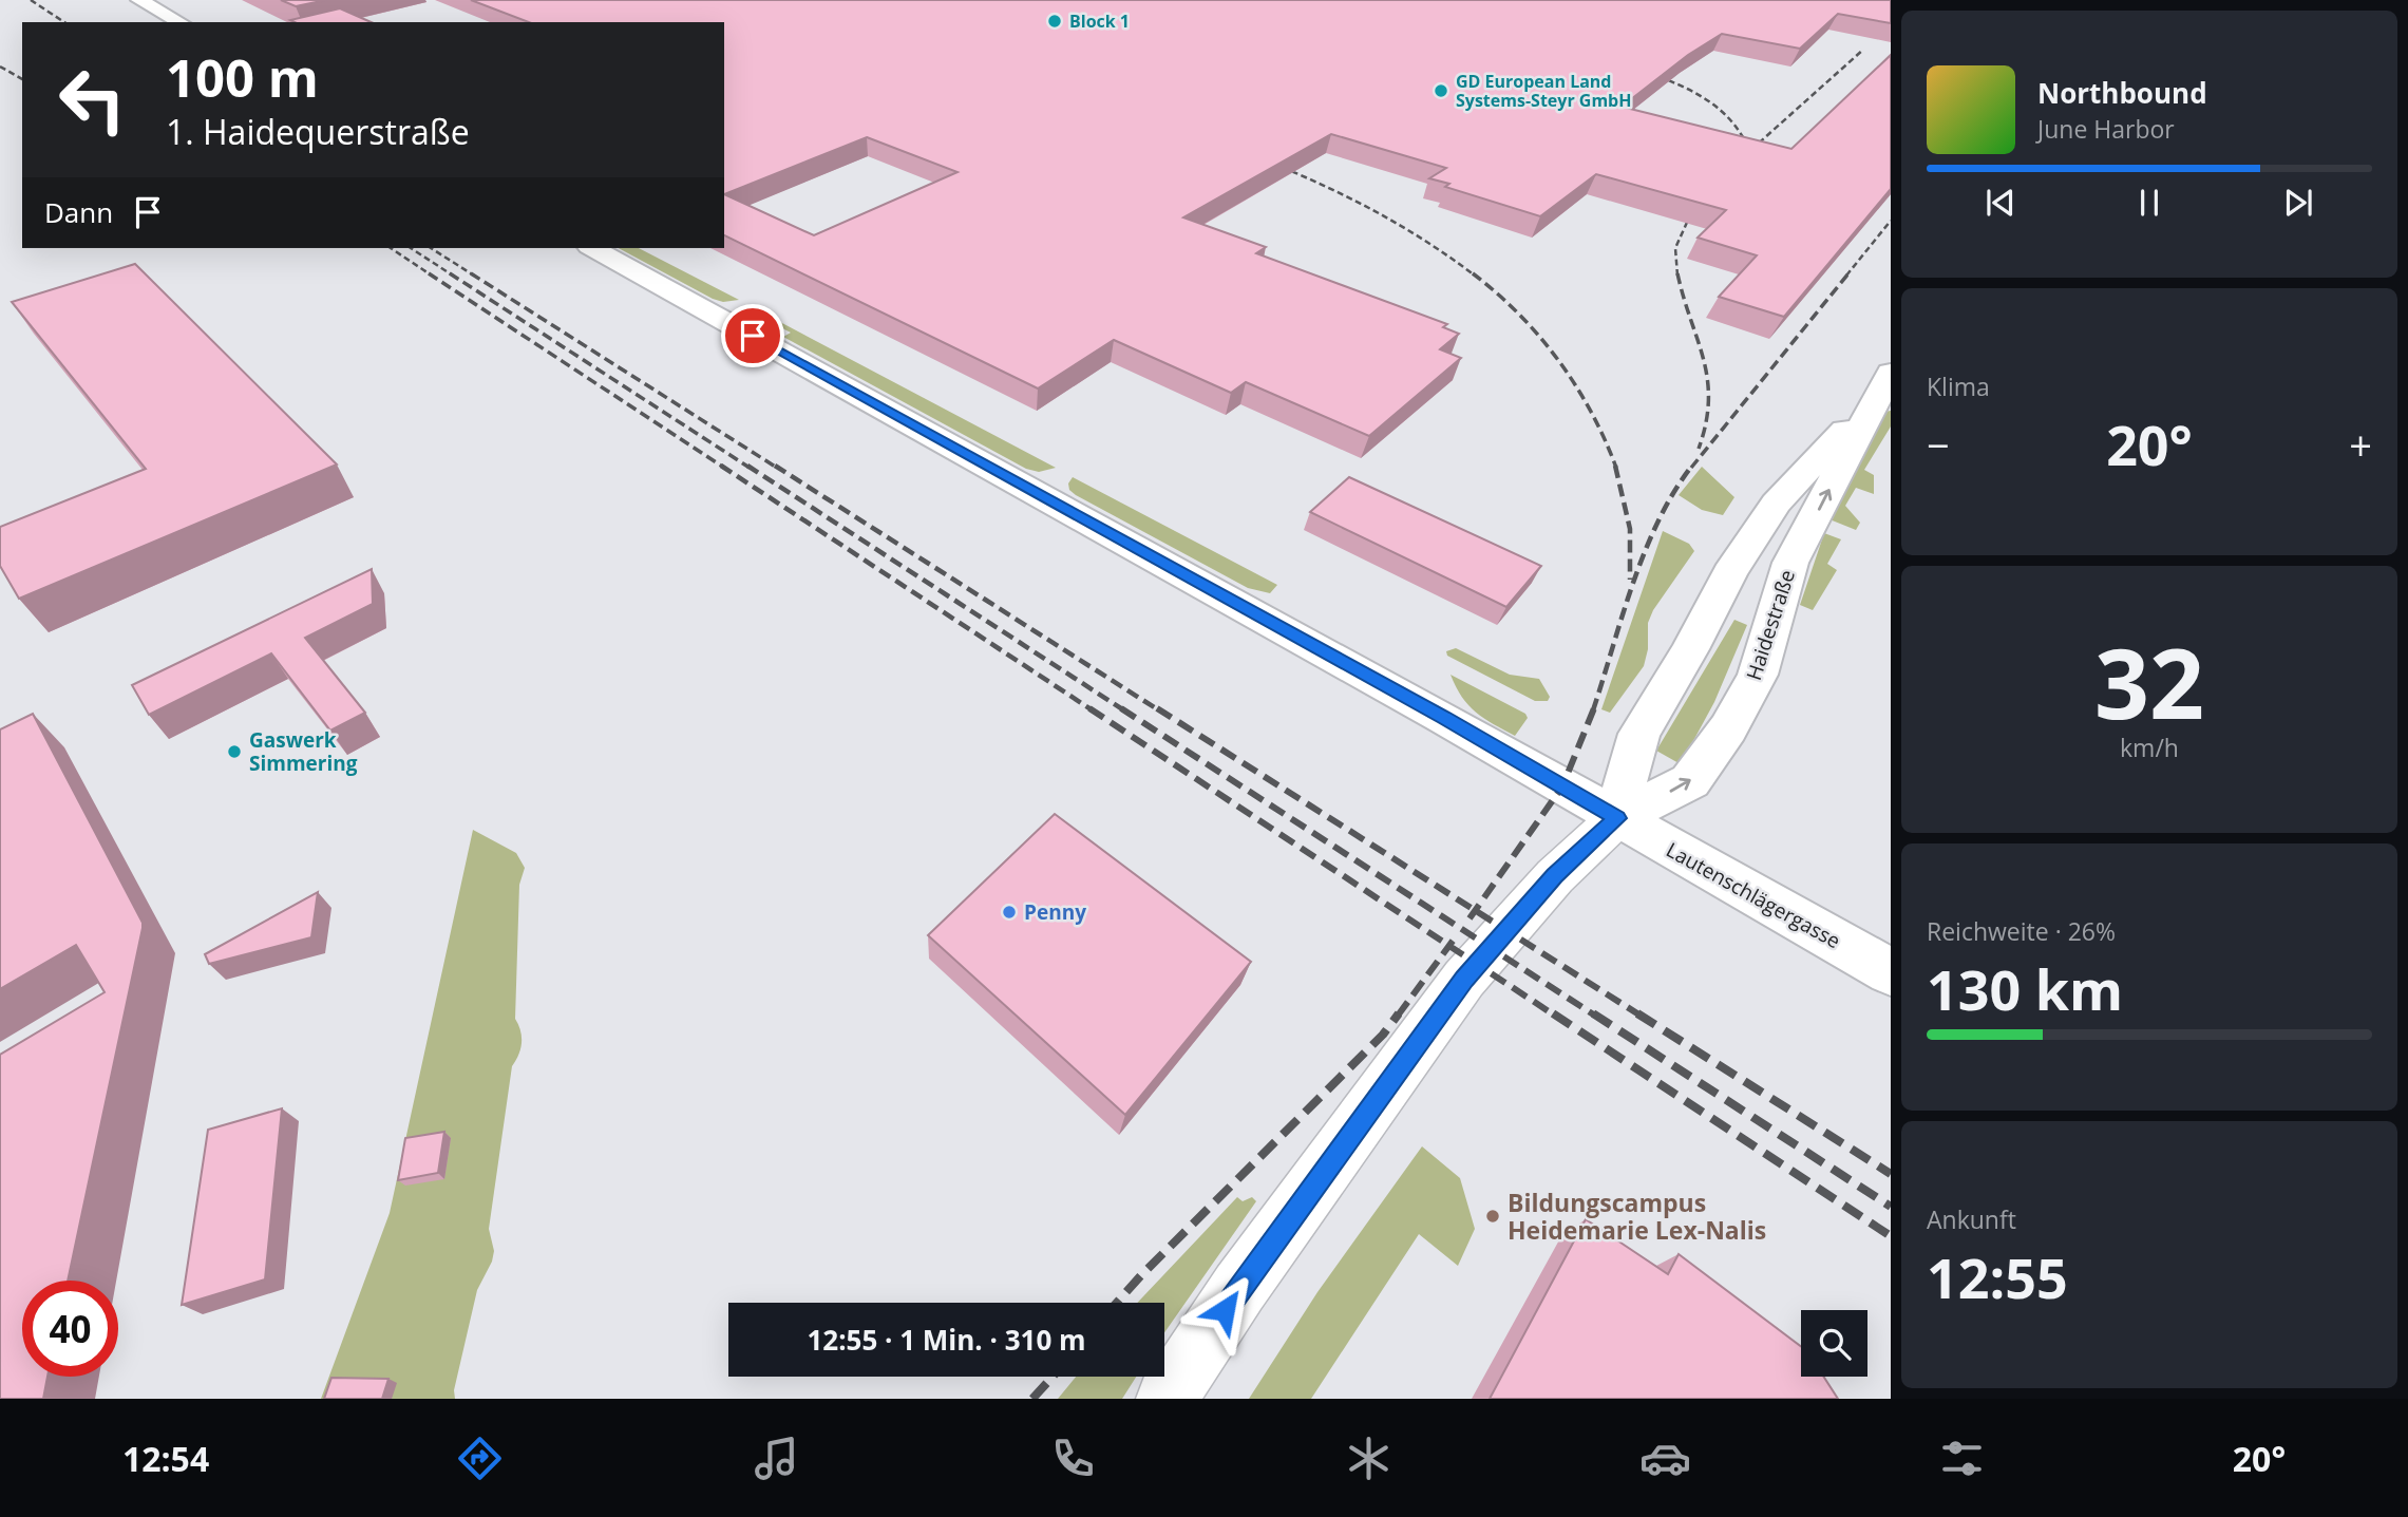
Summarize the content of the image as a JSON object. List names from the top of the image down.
{
  "streets": {
    "main road": ["Haidestraße", "Lautenschlägergasse"]
  },
  "crossings": [
    ["Haidestraße", "Lautenschlägergasse"]
  ],
  "places": [
    "Block 1",
    "GD European Land Systems-Steyr GmbH",
    "Gaswerk Simmering",
    "Penny",
    "Bildungscampus Heidemarie Lex-Nalis"
  ],
  "page": {
    "turn": ["100 m", "1. Haidequerstraße"],
    "song": ["Northbound", "June Harbor"],
    "then": "Dann",
    "tile": [
      "Klima",
      ["32", "km/h"],
      ["Reichweite · 26%", "130 km"],
      ["Ankunft", "12:55"]
    ],
    "heat": ["−", "20°", "+"],
    "limit": "40",
    "trip": "12:55 · 1 Min. · 310 m",
    "tabs": ["12:54", "20°"]
  }
}
